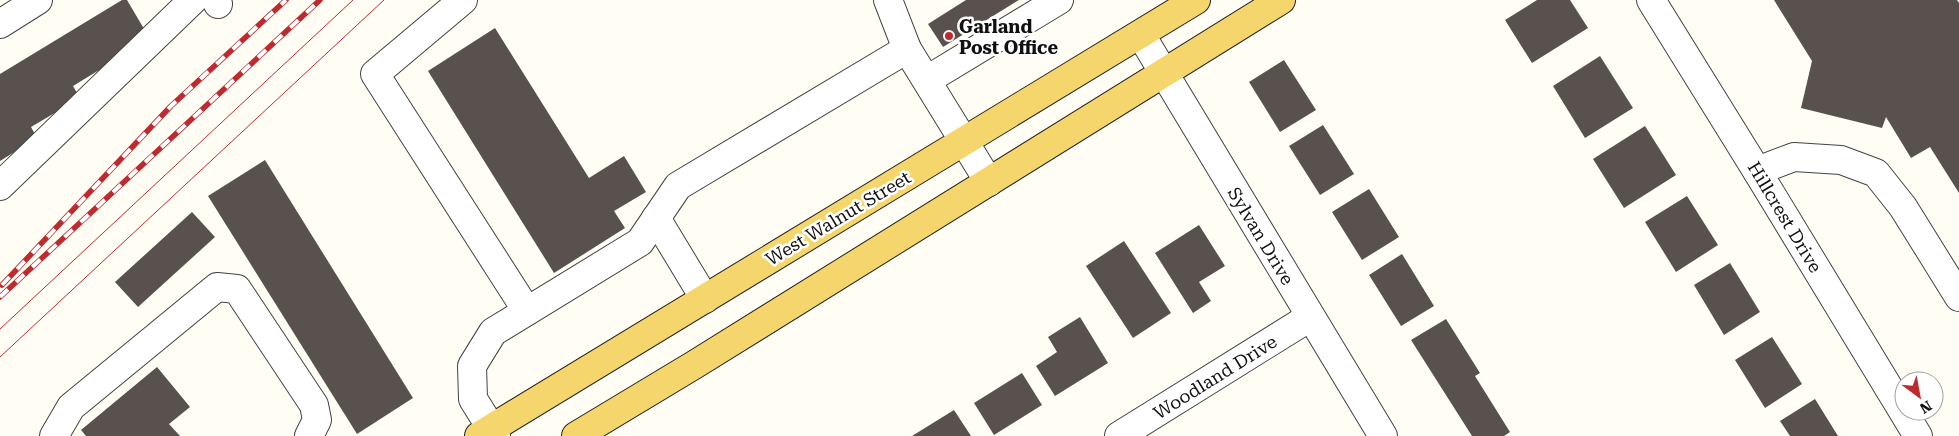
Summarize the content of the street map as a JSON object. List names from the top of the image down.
{
  "streets": {
    "main road": ["West Walnut Street"],
    "street": ["Hillcrest Drive", "Sylvan Drive", "Woodland Drive"]
  },
  "crossings": [
    ["West Walnut Street", "Sylvan Drive"],
    ["Sylvan Drive", "Woodland Drive"]
  ],
  "places": ["Garland Post Office"],
  "north": "bottom right"
}
